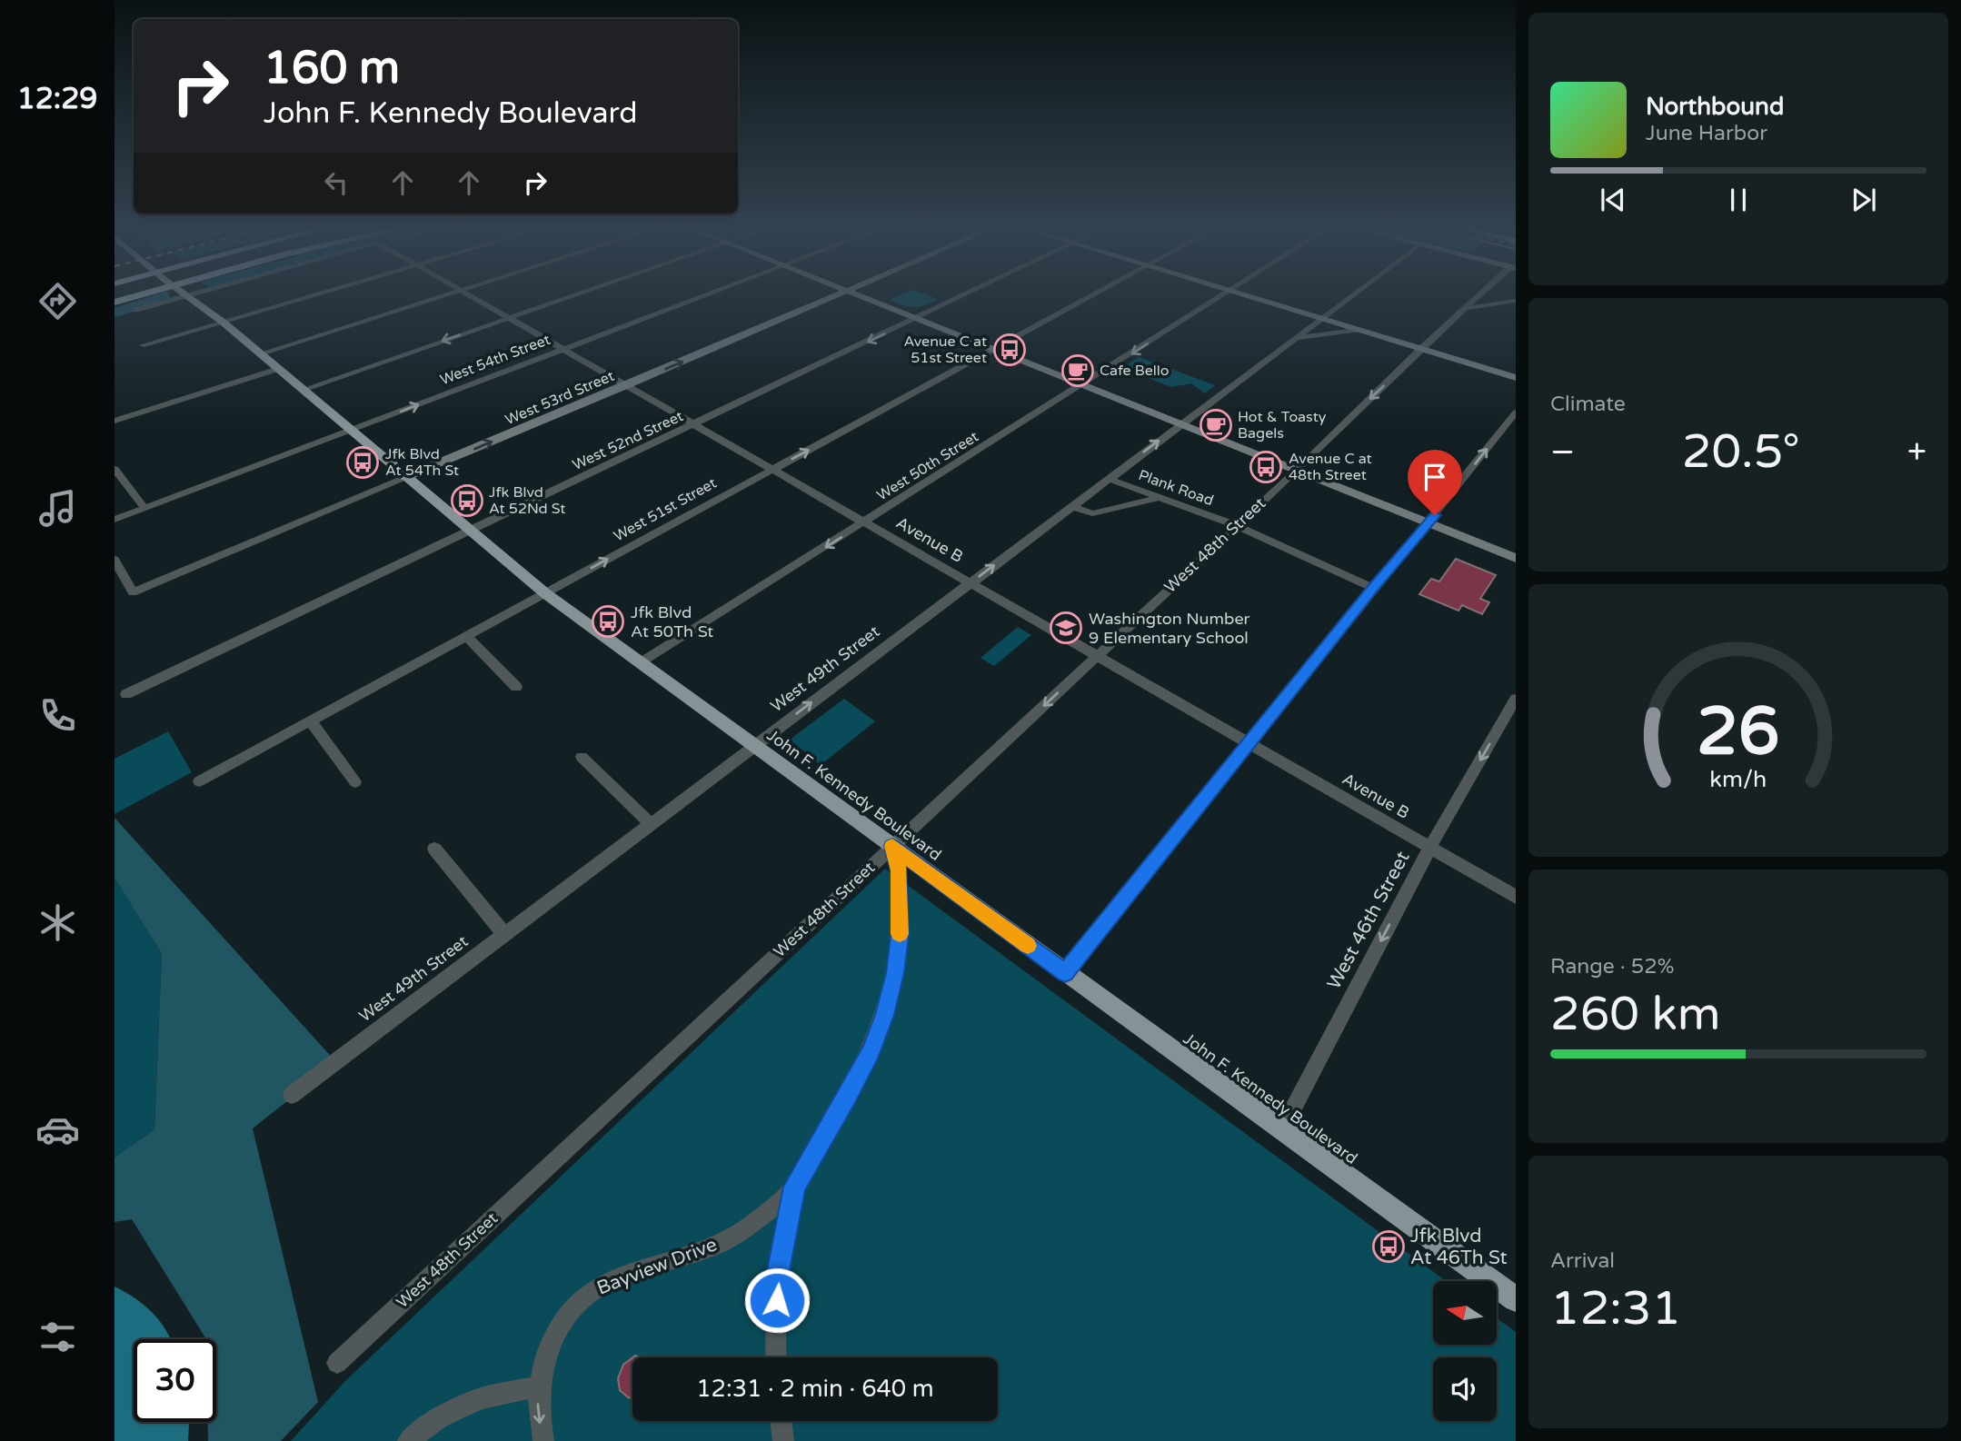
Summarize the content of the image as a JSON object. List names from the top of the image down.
{
  "streets": {
    "main road": ["John F. Kennedy Boulevard"],
    "street": [
      "West 54th Street",
      "West 53rd Street",
      "West 52nd Street",
      "West 50th Street",
      "Plank Road",
      "West 51st Street",
      "Avenue B",
      "West 48th Street",
      "West 49th Street",
      "West 46th Street",
      "Bayview Drive"
    ]
  },
  "crossings": [
    ["West 54th Street", "Avenue B"],
    ["West 54th Street", "John F. Kennedy Boulevard"],
    ["West 53rd Street", "Avenue B"],
    ["West 53rd Street", "John F. Kennedy Boulevard"],
    ["West 52nd Street", "Avenue B"],
    ["West 52nd Street", "John F. Kennedy Boulevard"],
    ["West 50th Street", "Avenue B"],
    ["West 50th Street", "John F. Kennedy Boulevard"],
    ["Plank Road", "West 48th Street"],
    ["Plank Road", "West 49th Street"],
    ["West 51st Street", "Avenue B"],
    ["West 51st Street", "John F. Kennedy Boulevard"],
    ["Avenue B", "West 48th Street"],
    ["Avenue B", "West 49th Street"],
    ["Avenue B", "John F. Kennedy Boulevard"],
    ["Avenue B", "West 46th Street"],
    ["West 48th Street", "John F. Kennedy Boulevard"],
    ["West 49th Street", "John F. Kennedy Boulevard"],
    ["John F. Kennedy Boulevard", "West 46th Street"]
  ],
  "one_way": [
    "West 50th Street",
    "West 51st Street",
    "West 49th Street",
    "West 46th Street"
  ],
  "places": {
    "bus stop": [
      "Avenue C at 51st Street",
      "Jfk Blvd At 54Th St",
      "Avenue C at 48th Street",
      "Jfk Blvd At 52Nd St",
      "Jfk Blvd At 50Th St",
      "Jfk Blvd At 46Th St"
    ],
    "cafe": ["Cafe Bello", "Hot & Toasty Bagels"],
    "school or university": ["Washington Number 9 Elementary School"]
  },
  "north": "left",
  "page": {
    "tabs": "12:29",
    "turn": ["160 m", "John F. Kennedy Boulevard"],
    "song": ["Northbound", "June Harbor"],
    "tile": [
      "Climate",
      ["Range · 52%", "260 km"],
      ["Arrival", "12:31"]
    ],
    "heat": ["−", "20.5°", "+"],
    "limit": "30",
    "trip": "12:31 · 2 min · 640 m",
    "gauge": ["26", "km/h"]
  }
}
